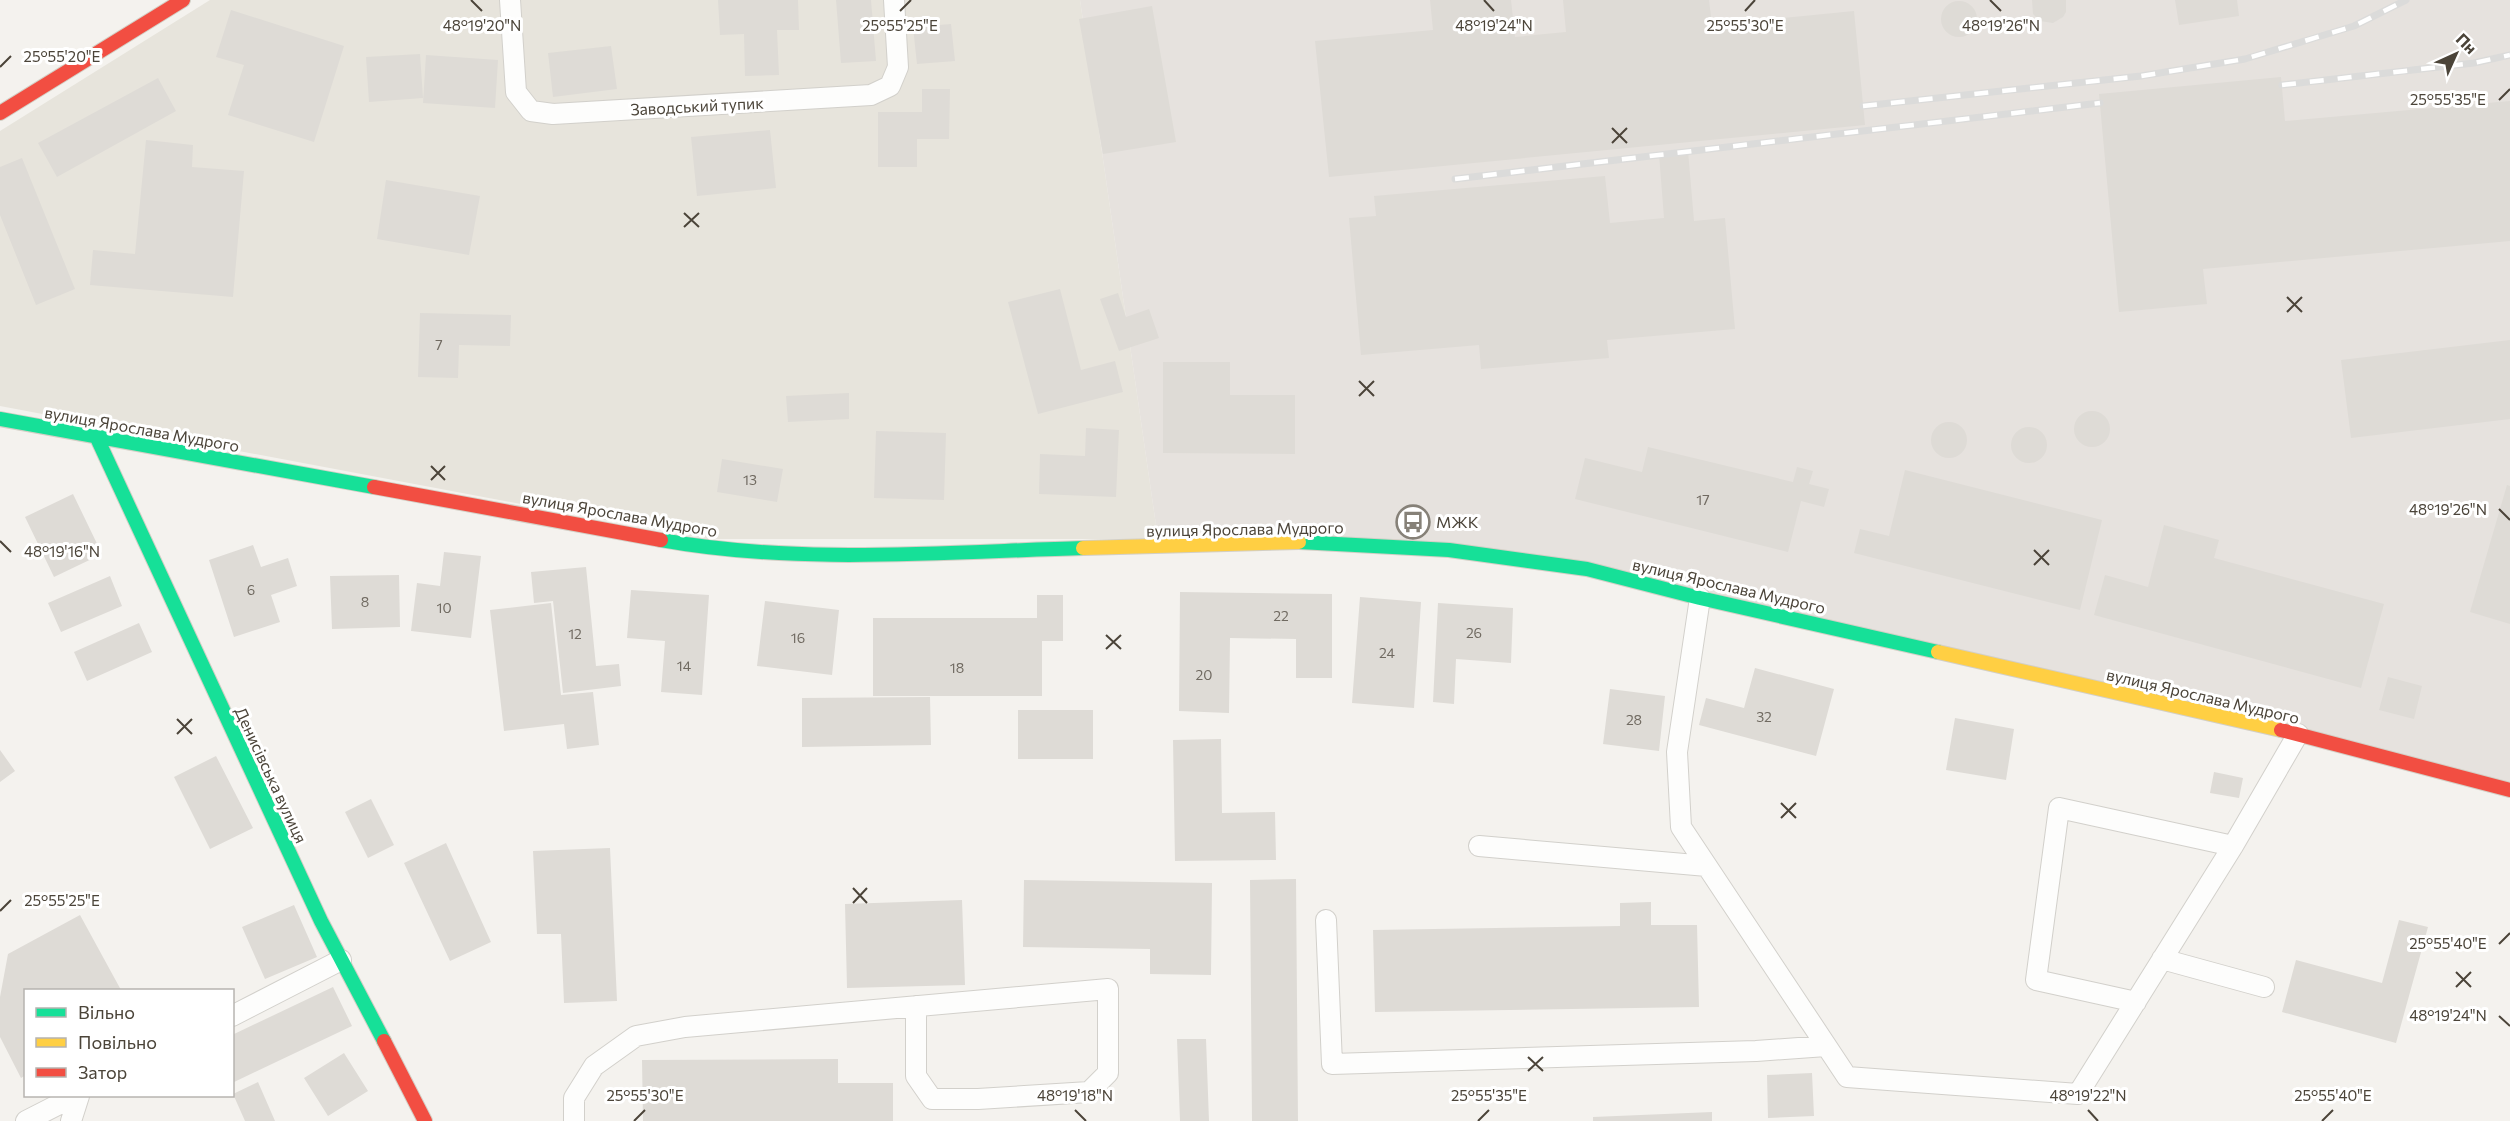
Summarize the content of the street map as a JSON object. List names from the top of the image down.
{
  "streets": {
    "main road": ["вулиця Ярослава Мудрого", "Денисівська вулиця"],
    "lane": ["Заводський тупик"]
  },
  "crossings": [
    ["вулиця Ярослава Мудрого", "Денисівська вулиця"]
  ],
  "places": {
    "bus stop": ["МЖК"]
  },
  "house_numbers": [
    "7",
    "13",
    "17",
    "6",
    "8",
    "10",
    "22",
    "26",
    "12",
    "16",
    "24",
    "14",
    "18",
    "20",
    "32",
    "28"
  ],
  "legend": ["Вільно", "Повільно", "Затор"],
  "north": "top right",
  "coordinates": [
    "48°19'20\"N",
    "25°55'25\"E",
    "48°19'24\"N",
    "25°55'30\"E",
    "48°19'26\"N",
    "25°55'20\"E",
    "25°55'35\"E",
    "48°19'16\"N",
    "25°55'40\"E",
    "48°19'18\"N",
    "48°19'22\"N"
  ]
}
